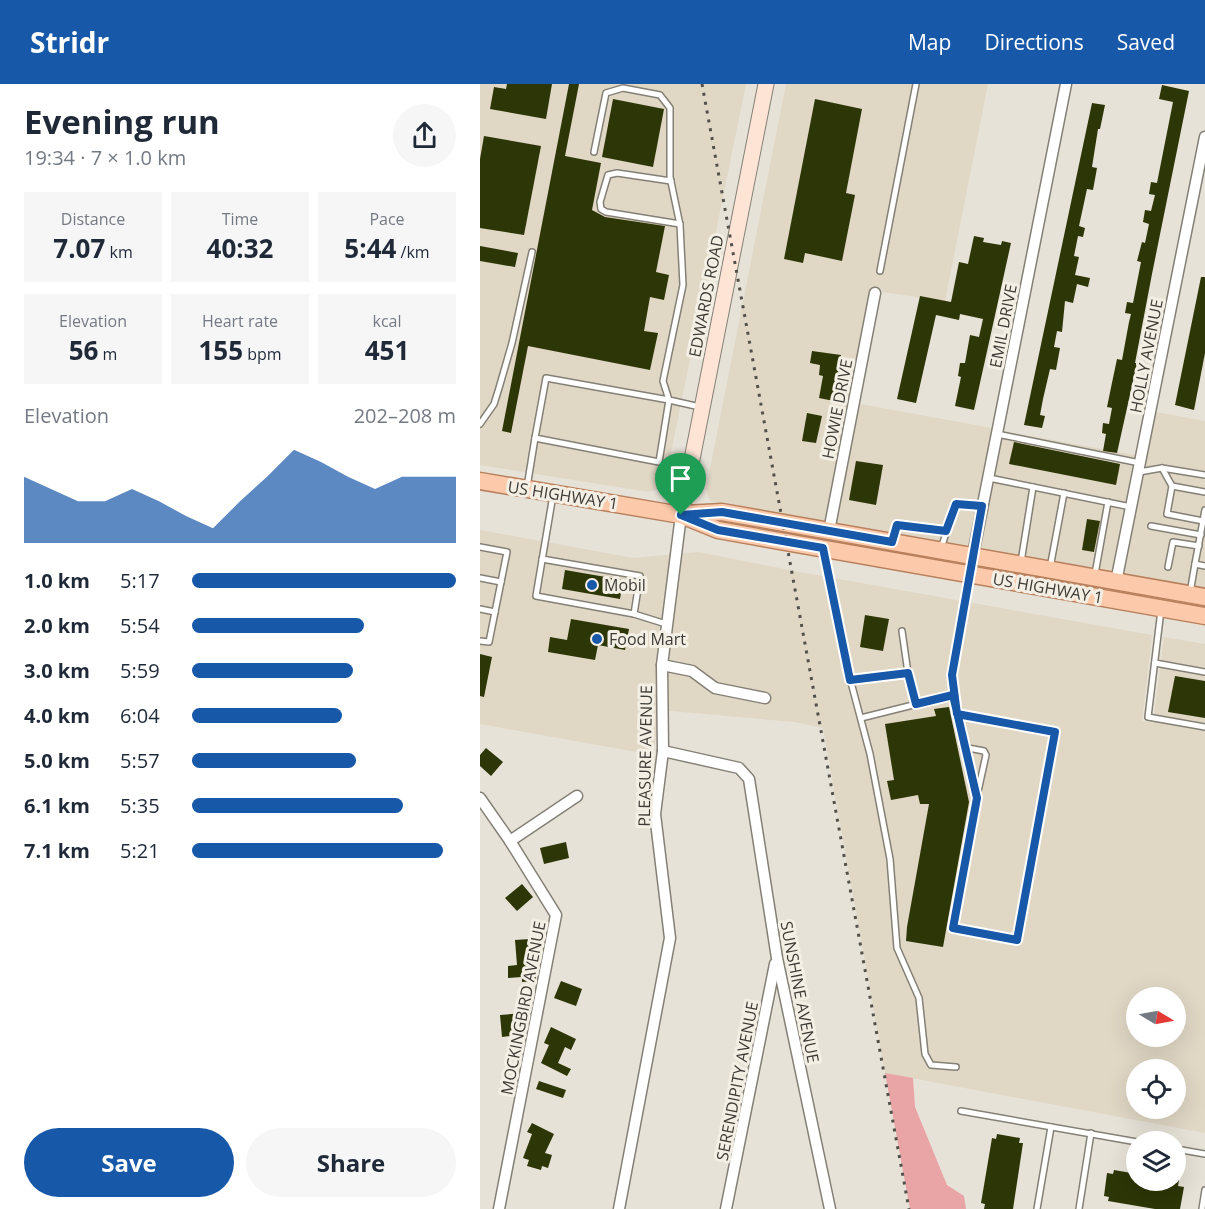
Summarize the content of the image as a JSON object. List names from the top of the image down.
{
  "streets": {
    "main road": ["EDWARDS ROAD", "US HIGHWAY 1"],
    "street": [
      "EMIL DRIVE",
      "HOLLY AVENUE",
      "HOWIE DRIVE",
      "PLEASURE AVENUE",
      "SUNSHINE AVENUE",
      "MOCKINGBIRD AVENUE",
      "SERENDIPITY AVENUE"
    ]
  },
  "crossings": [
    ["EDWARDS ROAD", "US HIGHWAY 1"],
    ["EDWARDS ROAD", "PLEASURE AVENUE"],
    ["EMIL DRIVE", "US HIGHWAY 1"],
    ["HOLLY AVENUE", "US HIGHWAY 1"],
    ["HOWIE DRIVE", "US HIGHWAY 1"],
    ["US HIGHWAY 1", "PLEASURE AVENUE"],
    ["PLEASURE AVENUE", "SUNSHINE AVENUE"],
    ["SUNSHINE AVENUE", "SERENDIPITY AVENUE"]
  ],
  "places": ["Mobil", "Food Mart"],
  "north": "right",
  "page": {
    "header": "Stridr",
    "nav": ["Map", "Directions", "Saved"],
    "heading": ["Evening run", "19:34 · 7 × 1.0 km"],
    "stats": [
      ["Distance", "7.07 km"],
      ["Time", "40:32"],
      ["Pace", "5:44 /km"],
      ["Elevation", "56 m"],
      ["Heart rate", "155 bpm"],
      ["kcal", "451"]
    ],
    "chart": ["Elevation", "202–208 m"],
    "list": [
      {
        "name": "1.0 km",
        "note": "5:17"
      },
      {
        "name": "2.0 km",
        "note": "5:54"
      },
      {
        "name": "3.0 km",
        "note": "5:59"
      },
      {
        "name": "4.0 km",
        "note": "6:04"
      },
      {
        "name": "5.0 km",
        "note": "5:57"
      },
      {
        "name": "6.1 km",
        "note": "5:35"
      },
      {
        "name": "7.1 km",
        "note": "5:21"
      }
    ],
    "buttons": ["Save", "Share"]
  }
}
